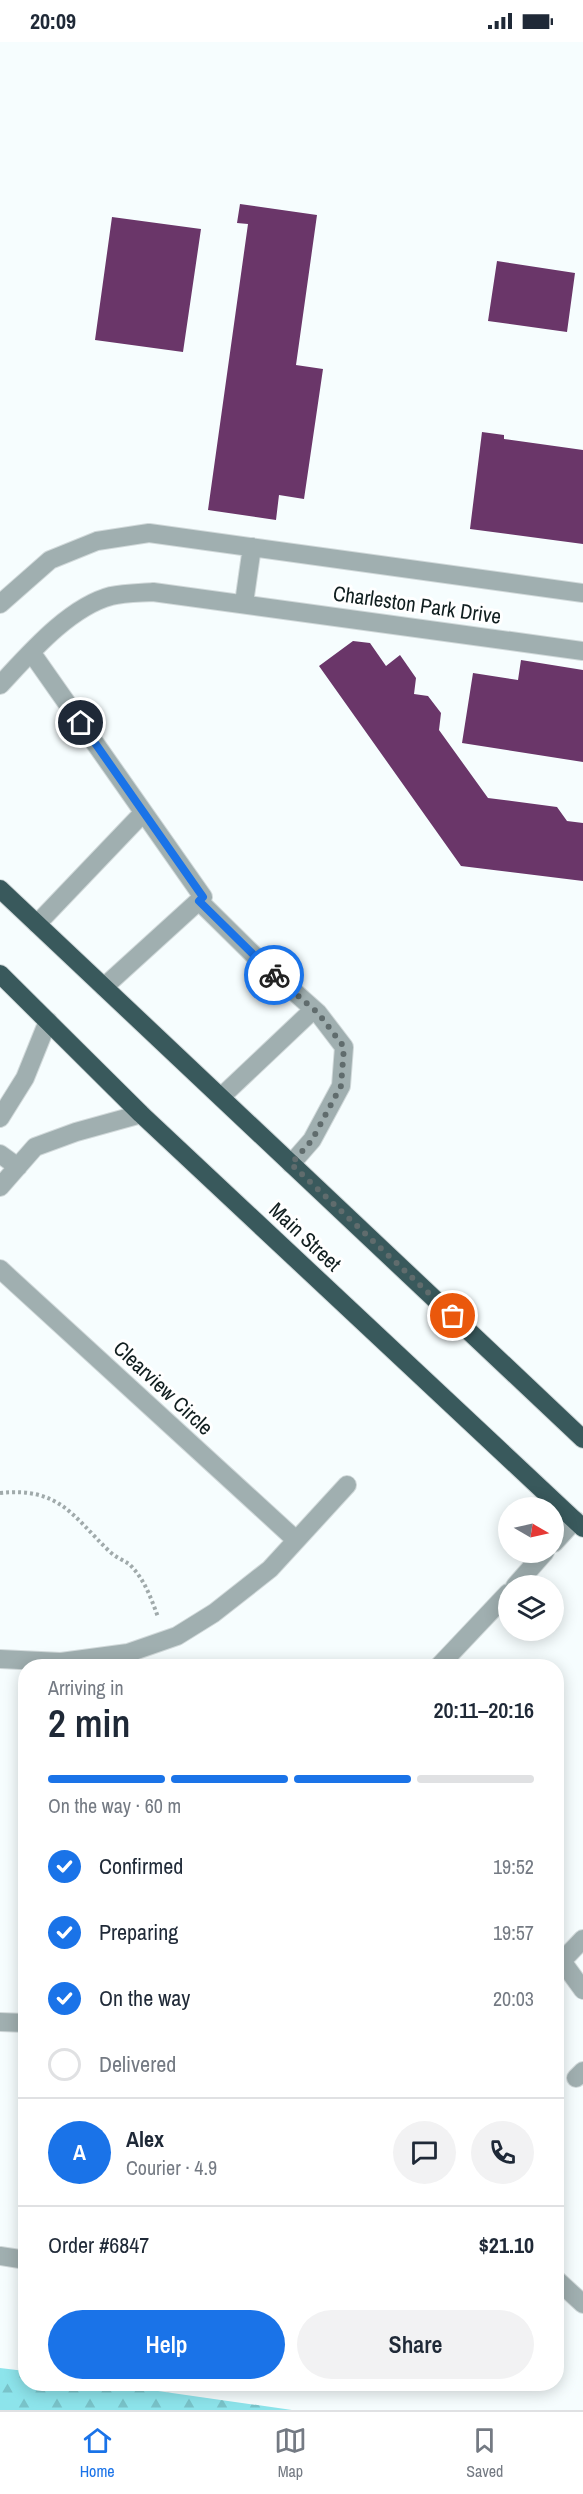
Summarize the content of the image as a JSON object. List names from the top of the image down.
{
  "streets": {
    "highway": ["Main Street"],
    "street": ["Charleston Park Drive", "Clearview Circle"]
  },
  "north": "right",
  "page": {
    "status": "20:09",
    "heading": ["2 min", "Arriving in", "20:11–20:16"],
    "panel": [
      "Alex",
      "Courier · 4.9",
      "Order #6847",
      "$21.10"
    ],
    "bar": "On the way · 60 m",
    "list": [
      ["Confirmed", "19:52"],
      ["Preparing", "19:57"],
      ["On the way", "20:03"],
      "Delivered"
    ],
    "round": "A",
    "buttons": ["Help", "Share"],
    "tabs": ["Home", "Map", "Saved"]
  }
}
